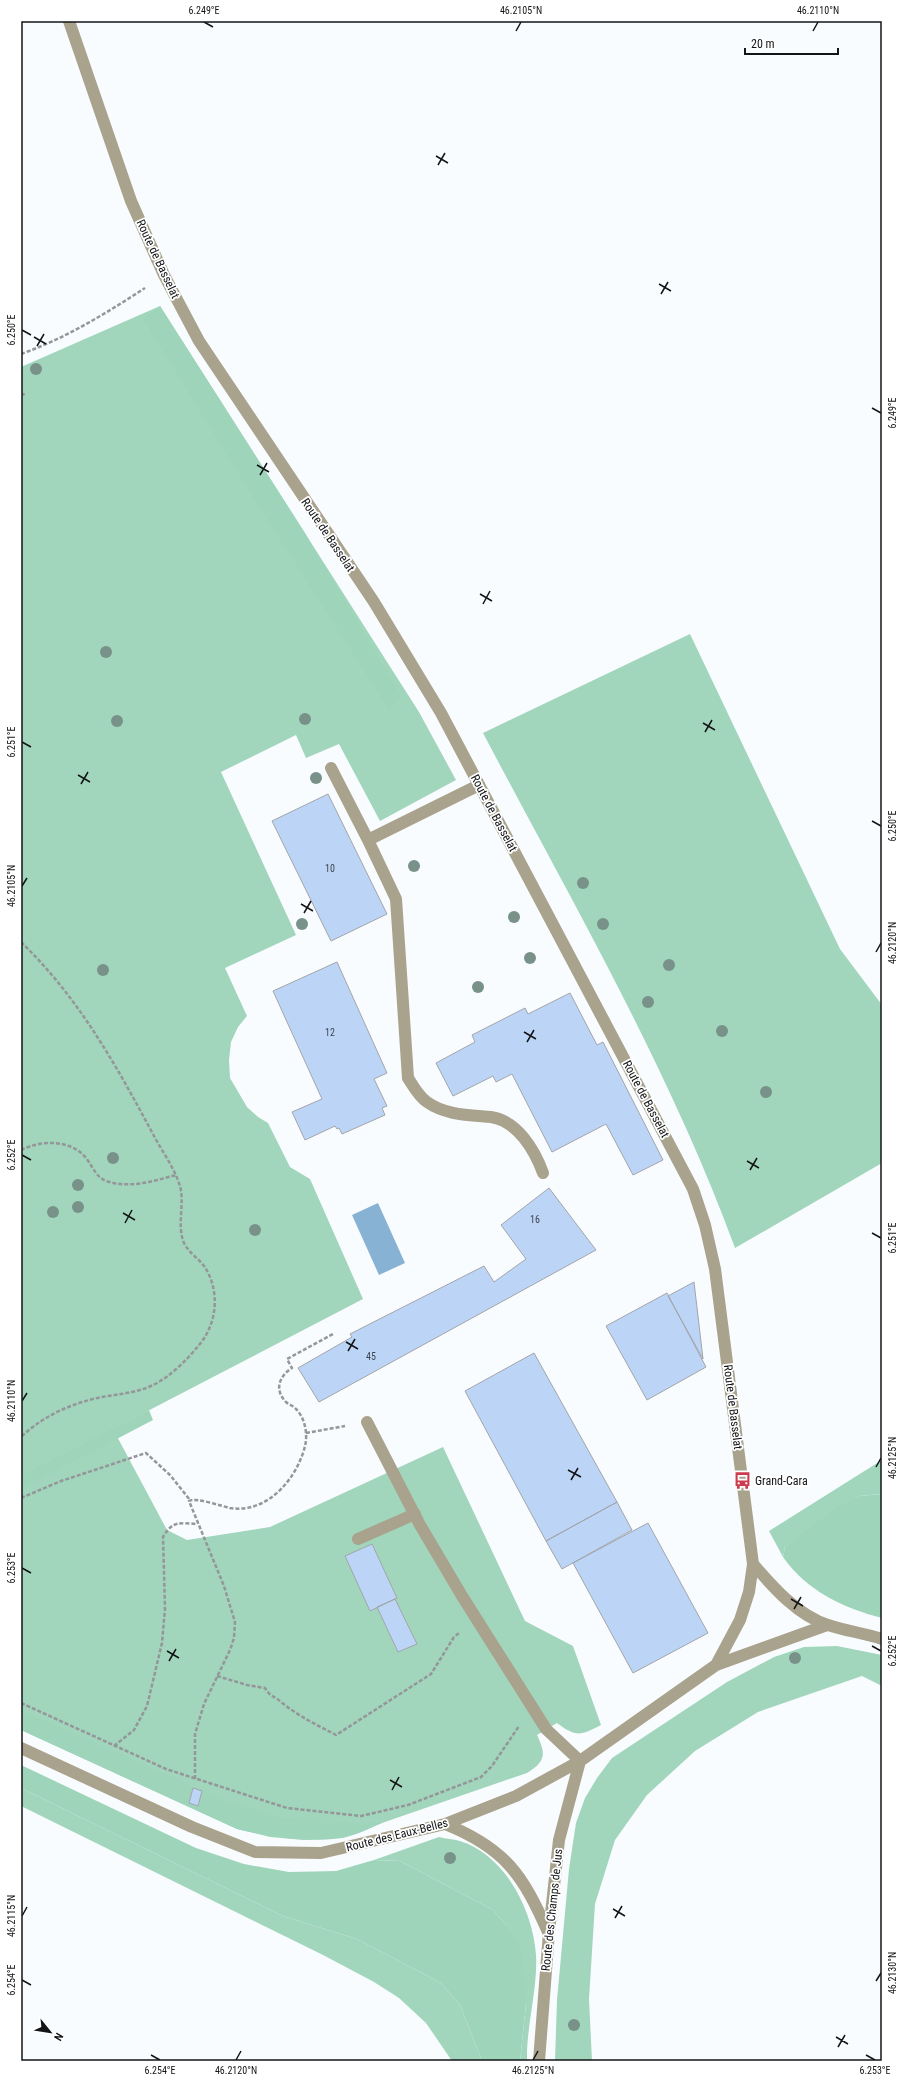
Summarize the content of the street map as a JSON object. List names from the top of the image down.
{
  "streets": {
    "street": ["Route de Basselat", "Route des Eaux-Belles", "Route des Champs de Jus"]
  },
  "crossings": [
    ["Route de Basselat", "Route des Eaux-Belles"],
    ["Route des Eaux-Belles", "Route des Champs de Jus"]
  ],
  "places": {
    "bus stop": ["Grand-Cara"]
  },
  "house_numbers": [
    "10",
    "12",
    "16",
    "45"
  ],
  "scale_bar": "20 m",
  "north": "bottom right",
  "coordinates": [
    "6.249°E",
    "46.2105°N",
    "46.2110°N",
    "6.250°E",
    "6.251°E",
    "46.2120°N",
    "6.252°E",
    "46.2125°N",
    "6.253°E",
    "46.2115°N",
    "46.2130°N",
    "6.254°E"
  ]
}
